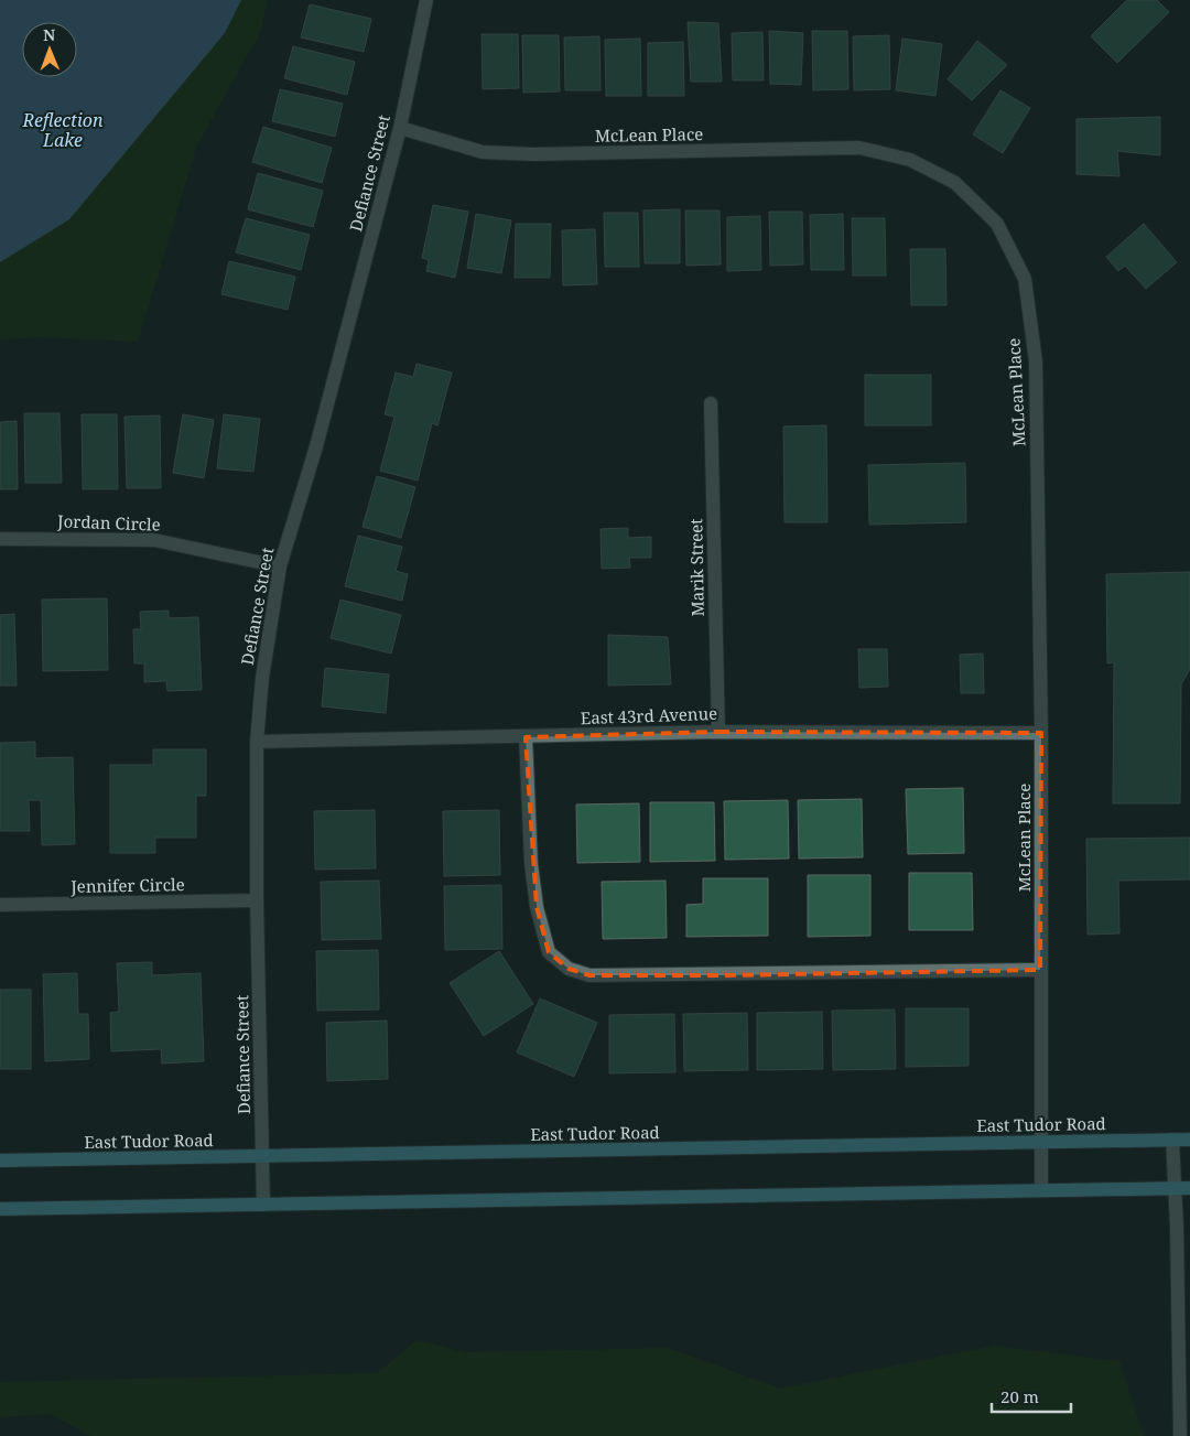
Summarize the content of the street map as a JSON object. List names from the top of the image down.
{
  "streets": {
    "main road": ["East Tudor Road"],
    "street": [
      "McLean Place",
      "Defiance Street",
      "Jordan Circle",
      "Marik Street",
      "East 43rd Avenue",
      "Jennifer Circle"
    ]
  },
  "crossings": [
    ["McLean Place", "Defiance Street"],
    ["McLean Place", "East 43rd Avenue"],
    ["McLean Place", "East Tudor Road"],
    ["Defiance Street", "Jordan Circle"],
    ["Defiance Street", "East 43rd Avenue"],
    ["Defiance Street", "Jennifer Circle"],
    ["Defiance Street", "East Tudor Road"],
    ["Marik Street", "East 43rd Avenue"]
  ],
  "water": ["Reflection Lake"],
  "scale_bar": "20 m",
  "north": "top"
}
